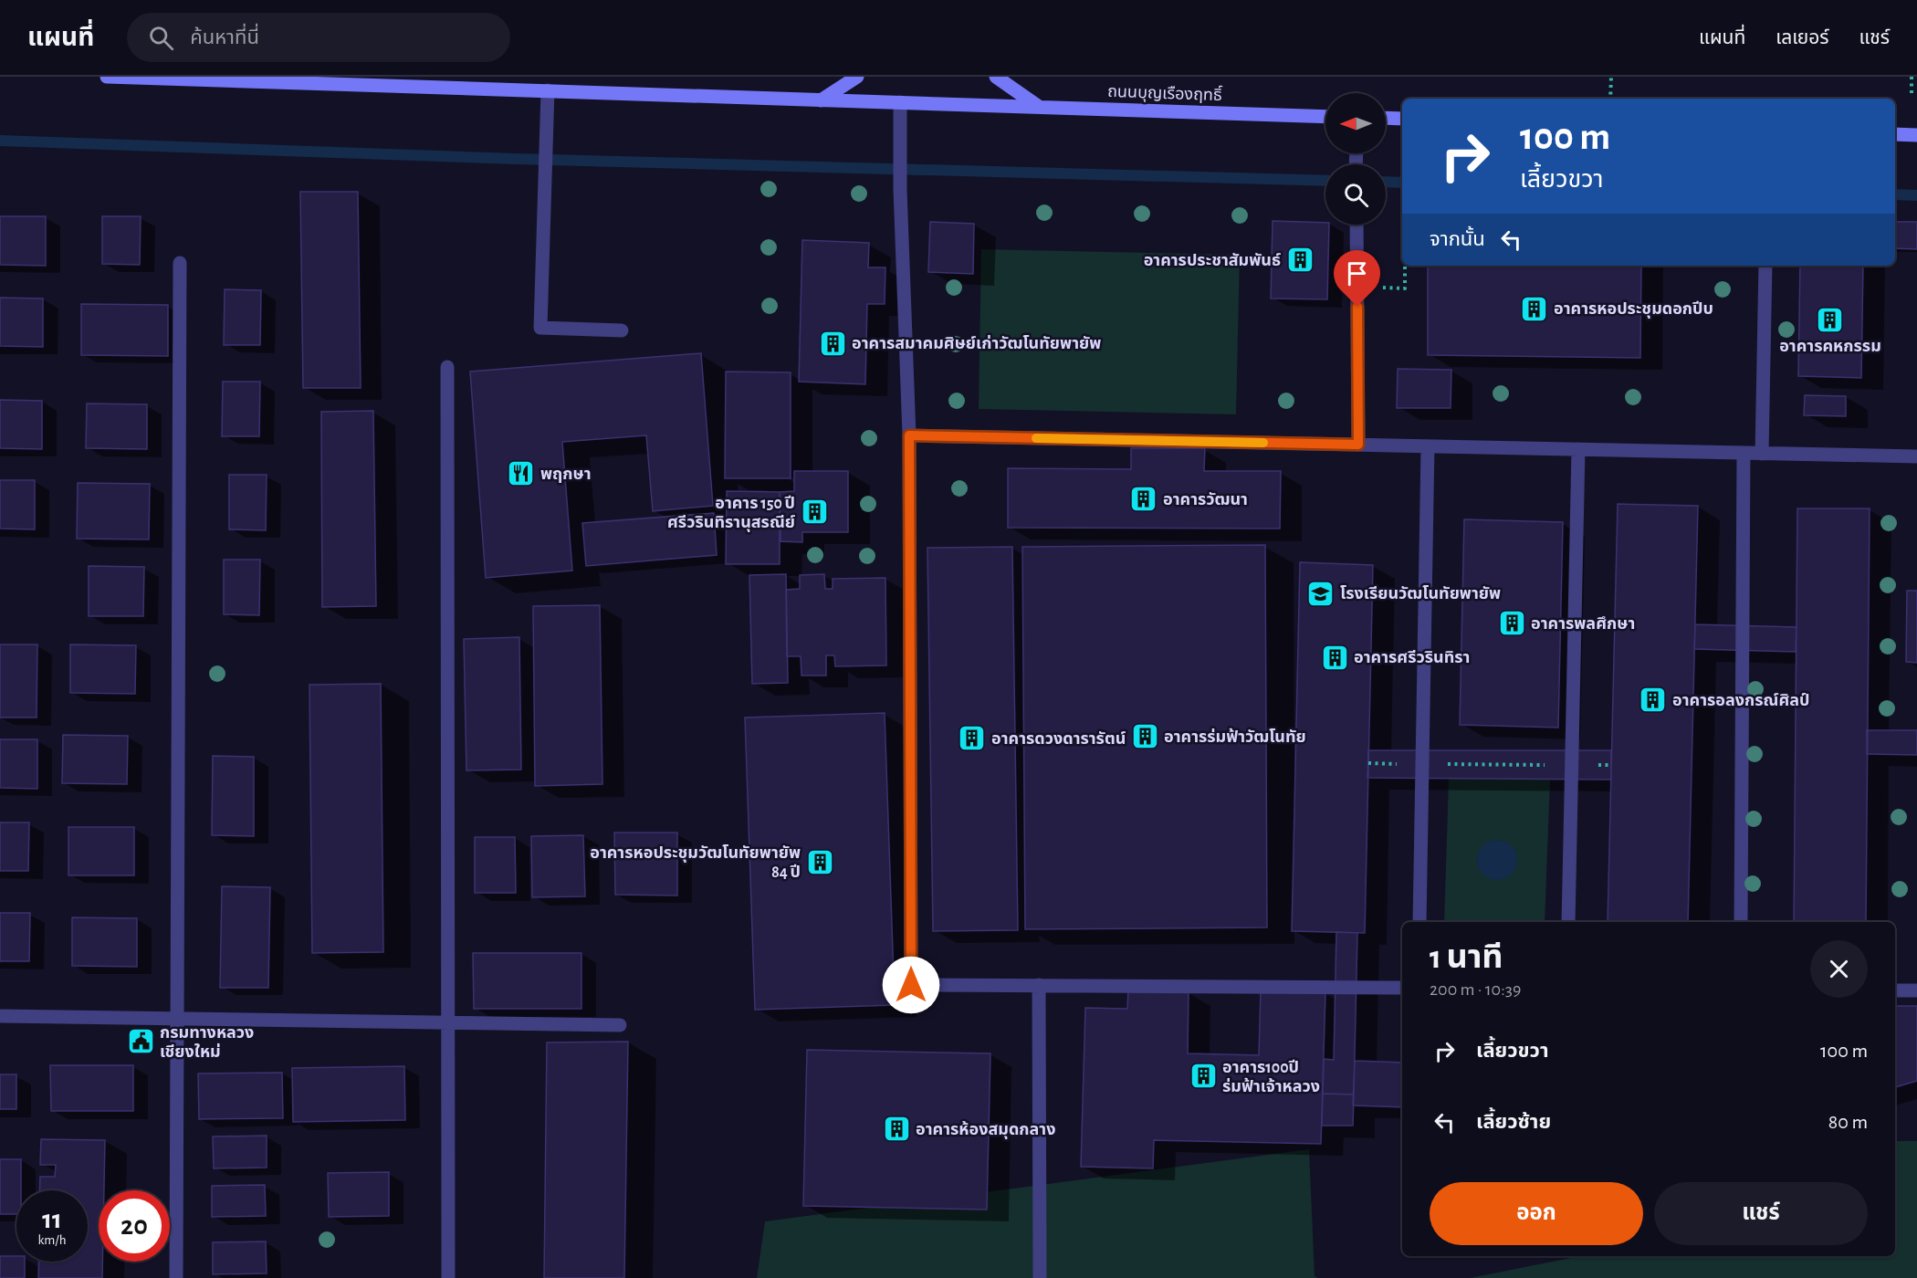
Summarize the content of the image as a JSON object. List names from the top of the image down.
{
  "streets": {
    "main road": ["ถนนบุญเรืองฤทธิ์"]
  },
  "places": {
    "building": [
      "อาคารประชาสัมพันธ์",
      "อาคารหอประชุมดอกปีบ",
      "อาคารคหกรรม",
      "อาคารสมาคมศิษย์เก่าวัฒโนทัยพายัพ",
      "อาคารวัฒนา",
      "อาคาร 150 ปี ศรีวรินทิรานุสรณีย์",
      "อาคารพลศึกษา",
      "อาคารศรีวรินทิรา",
      "อาคารอลงกรณ์ศิลป์",
      "อาคารร่มฟ้าวัฒโนทัย",
      "อาคารดวงดารารัตน์",
      "อาคารหอประชุมวัฒโนทัยพายัพ 84 ปี",
      "อาคาร100ปี ร่มฟ้าเจ้าหลวง",
      "อาคารห้องสมุดกลาง"
    ],
    "restaurant": ["พฤกษา"],
    "school or university": ["โรงเรียนวัฒโนทัยพายัพ"],
    "public building": ["กรมทางหลวง เชียงใหม่"]
  },
  "north": "left",
  "page": {
    "header": "แผนที่",
    "search": "ค้นหาที่นี่",
    "nav": ["แผนที่", "เลเยอร์", "แชร์"],
    "turn": ["100 m", "เลี้ยวขวา"],
    "then": "จากนั้น",
    "heading": ["1 นาที", "200 m · 10:39"],
    "list": [
      {
        "name": "เลี้ยวขวา",
        "value": "100 m"
      },
      {
        "name": "เลี้ยวซ้าย",
        "value": "80 m"
      }
    ],
    "buttons": ["ออก", "แชร์"],
    "speed": "11 km/h",
    "limit": "20"
  }
}
